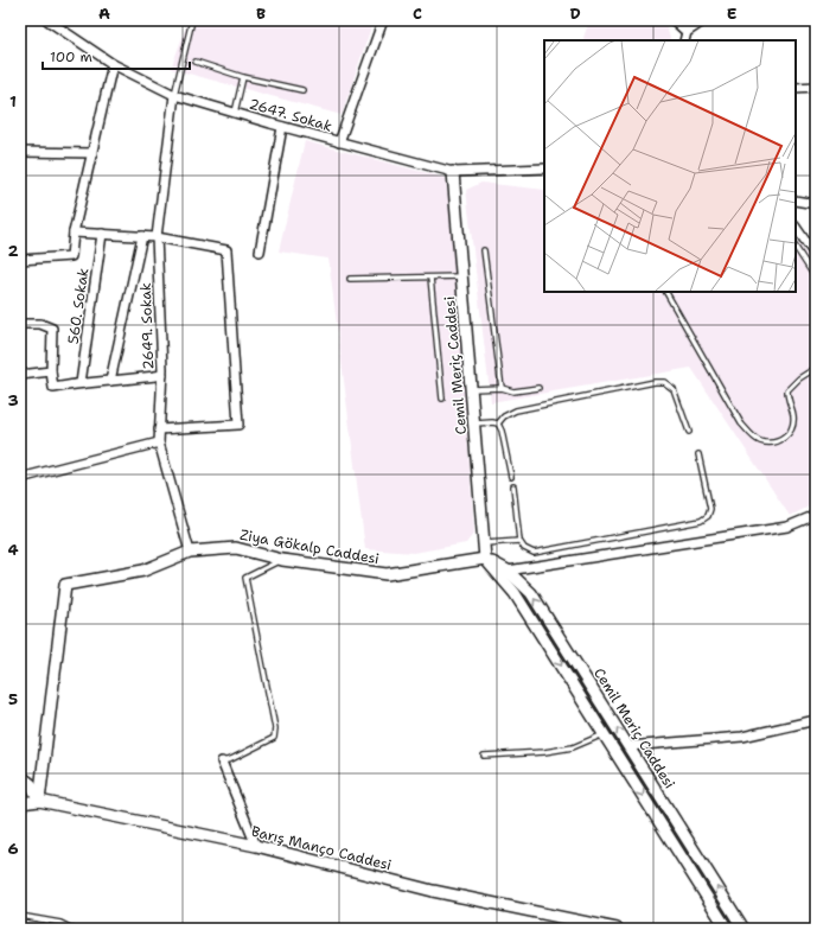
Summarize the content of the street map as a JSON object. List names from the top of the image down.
{
  "streets": {
    "street": [
      "2647. Sokak",
      "560. Sokak",
      "2649. Sokak",
      "Cemil Meriç Caddesi",
      "Ziya Gökalp Caddesi",
      "Barış Manço Caddesi"
    ]
  },
  "crossings": [
    ["2647. Sokak", "2649. Sokak"],
    ["2647. Sokak", "Cemil Meriç Caddesi"],
    ["2649. Sokak", "Ziya Gökalp Caddesi"],
    ["Cemil Meriç Caddesi", "Ziya Gökalp Caddesi"],
    ["Ziya Gökalp Caddesi", "Barış Manço Caddesi"]
  ],
  "scale_bar": "100 m",
  "grid": {
    "columns": [
      "A",
      "B",
      "C",
      "D",
      "E"
    ],
    "rows": [
      "1",
      "2",
      "3",
      "4",
      "5",
      "6"
    ]
  }
}
